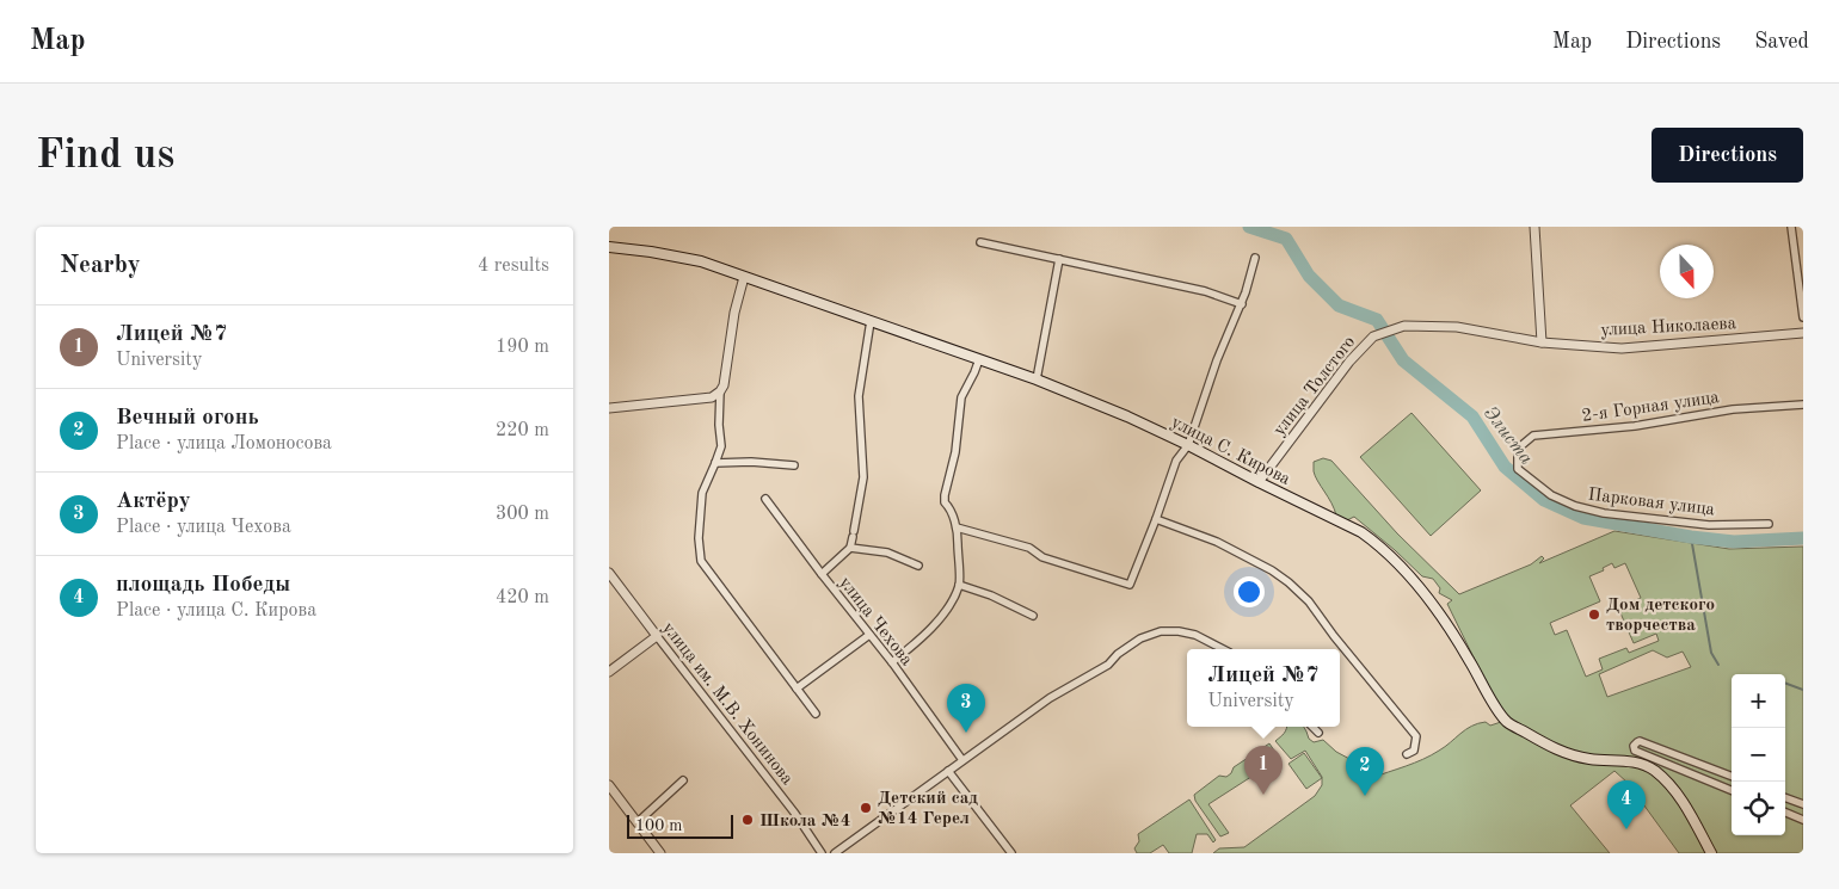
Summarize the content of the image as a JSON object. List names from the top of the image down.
{
  "streets": {
    "main road": ["улица С. Кирова"],
    "street": [
      "улица Николаева",
      "улица Толстого",
      "2-я Горная улица",
      "Парковая улица",
      "улица Чехова",
      "улица им. М.В. Хонинова"
    ]
  },
  "crossings": [
    ["улица Николаева", "улица Толстого"],
    ["улица Толстого", "улица С. Кирова"],
    ["2-я Горная улица", "Парковая улица"]
  ],
  "water": ["Элиста"],
  "places": ["Дом детского творчества", "Детский сад №14 Герел", "Школа №4"],
  "scale_bar": "100 m",
  "north": "bottom",
  "page": {
    "header": "Map",
    "nav": ["Map", "Directions", "Saved"],
    "buttons": "Directions",
    "title": "Find us",
    "heading": ["Nearby", "4 results"],
    "list": [
      {
        "mark": "1",
        "name": "Лицей №7",
        "note": "University",
        "value": "190 m"
      },
      {
        "mark": "2",
        "name": "Вечный огонь",
        "note": "Place · улица Ломоносова",
        "value": "220 m"
      },
      {
        "mark": "3",
        "name": "Актёру",
        "note": "Place · улица Чехова",
        "value": "300 m"
      },
      {
        "mark": "4",
        "name": "площадь Победы",
        "note": "Place · улица С. Кирова",
        "value": "420 m"
      }
    ],
    "popup": ["Лицей №7", "University"],
    "map_buttons": ["+", "−"],
    "pins": [
      "3",
      "1",
      "2",
      "4"
    ],
    "scale": "100 m"
  }
}
